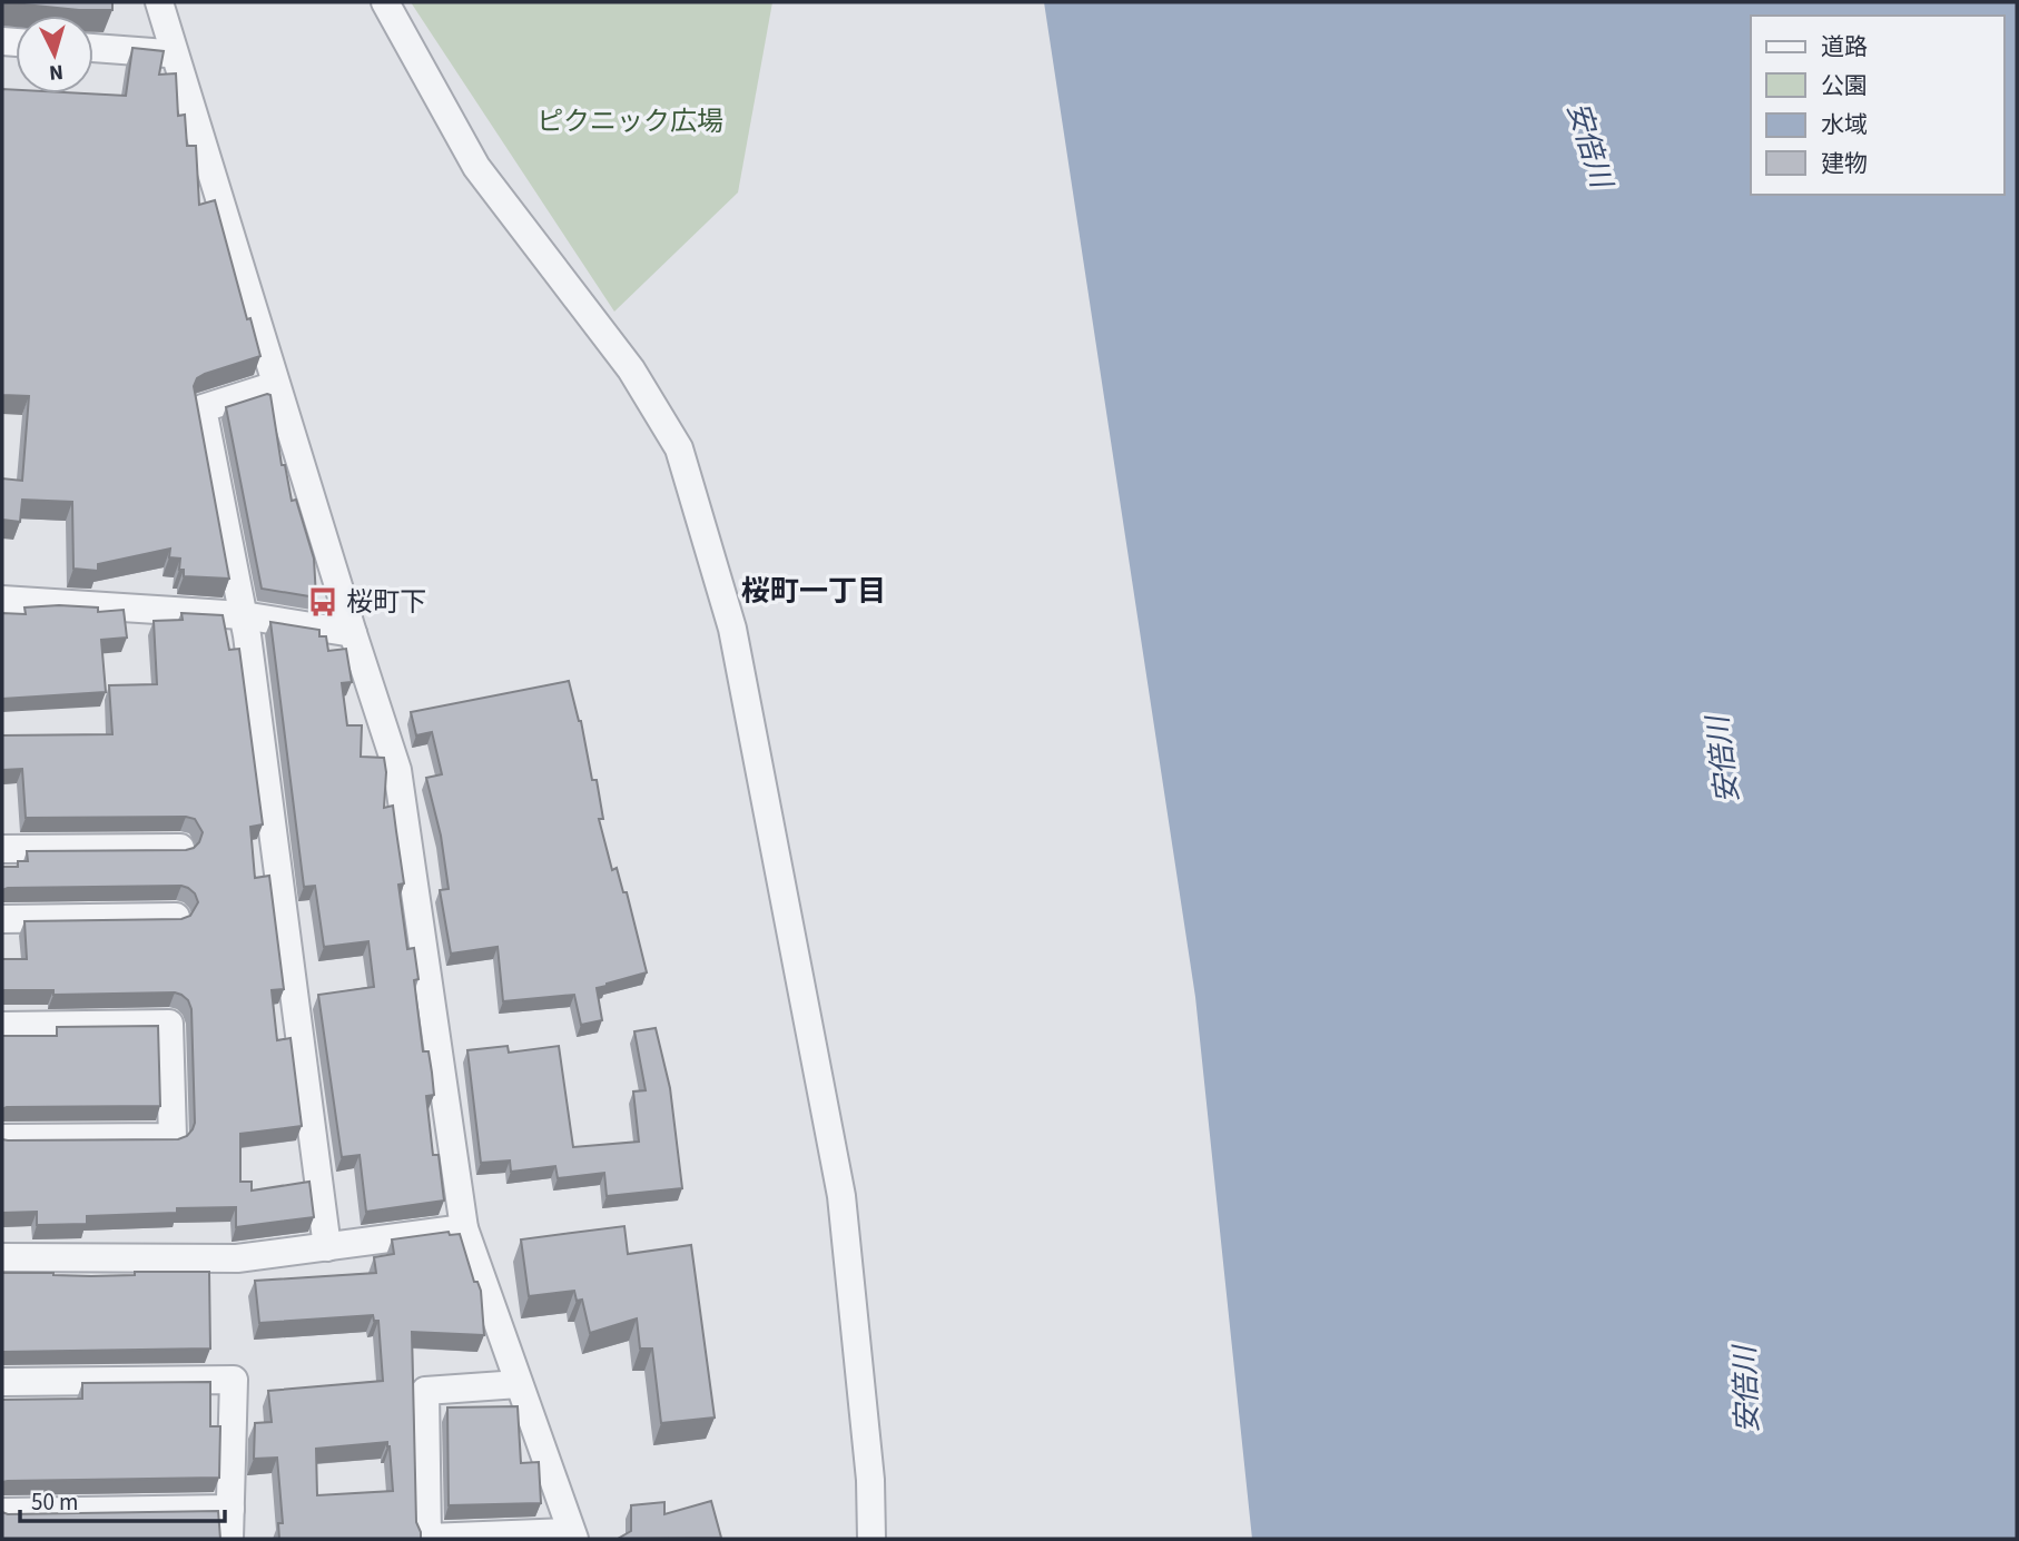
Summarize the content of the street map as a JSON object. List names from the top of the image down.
{
  "districts": ["桜町一丁目"],
  "water": ["安倍川"],
  "parks": ["ピクニック広場"],
  "places": {
    "bus stop": ["桜町下"]
  },
  "legend": [
    "道路",
    "公園",
    "水域",
    "建物"
  ],
  "scale_bar": "50 m",
  "north": "bottom"
}
